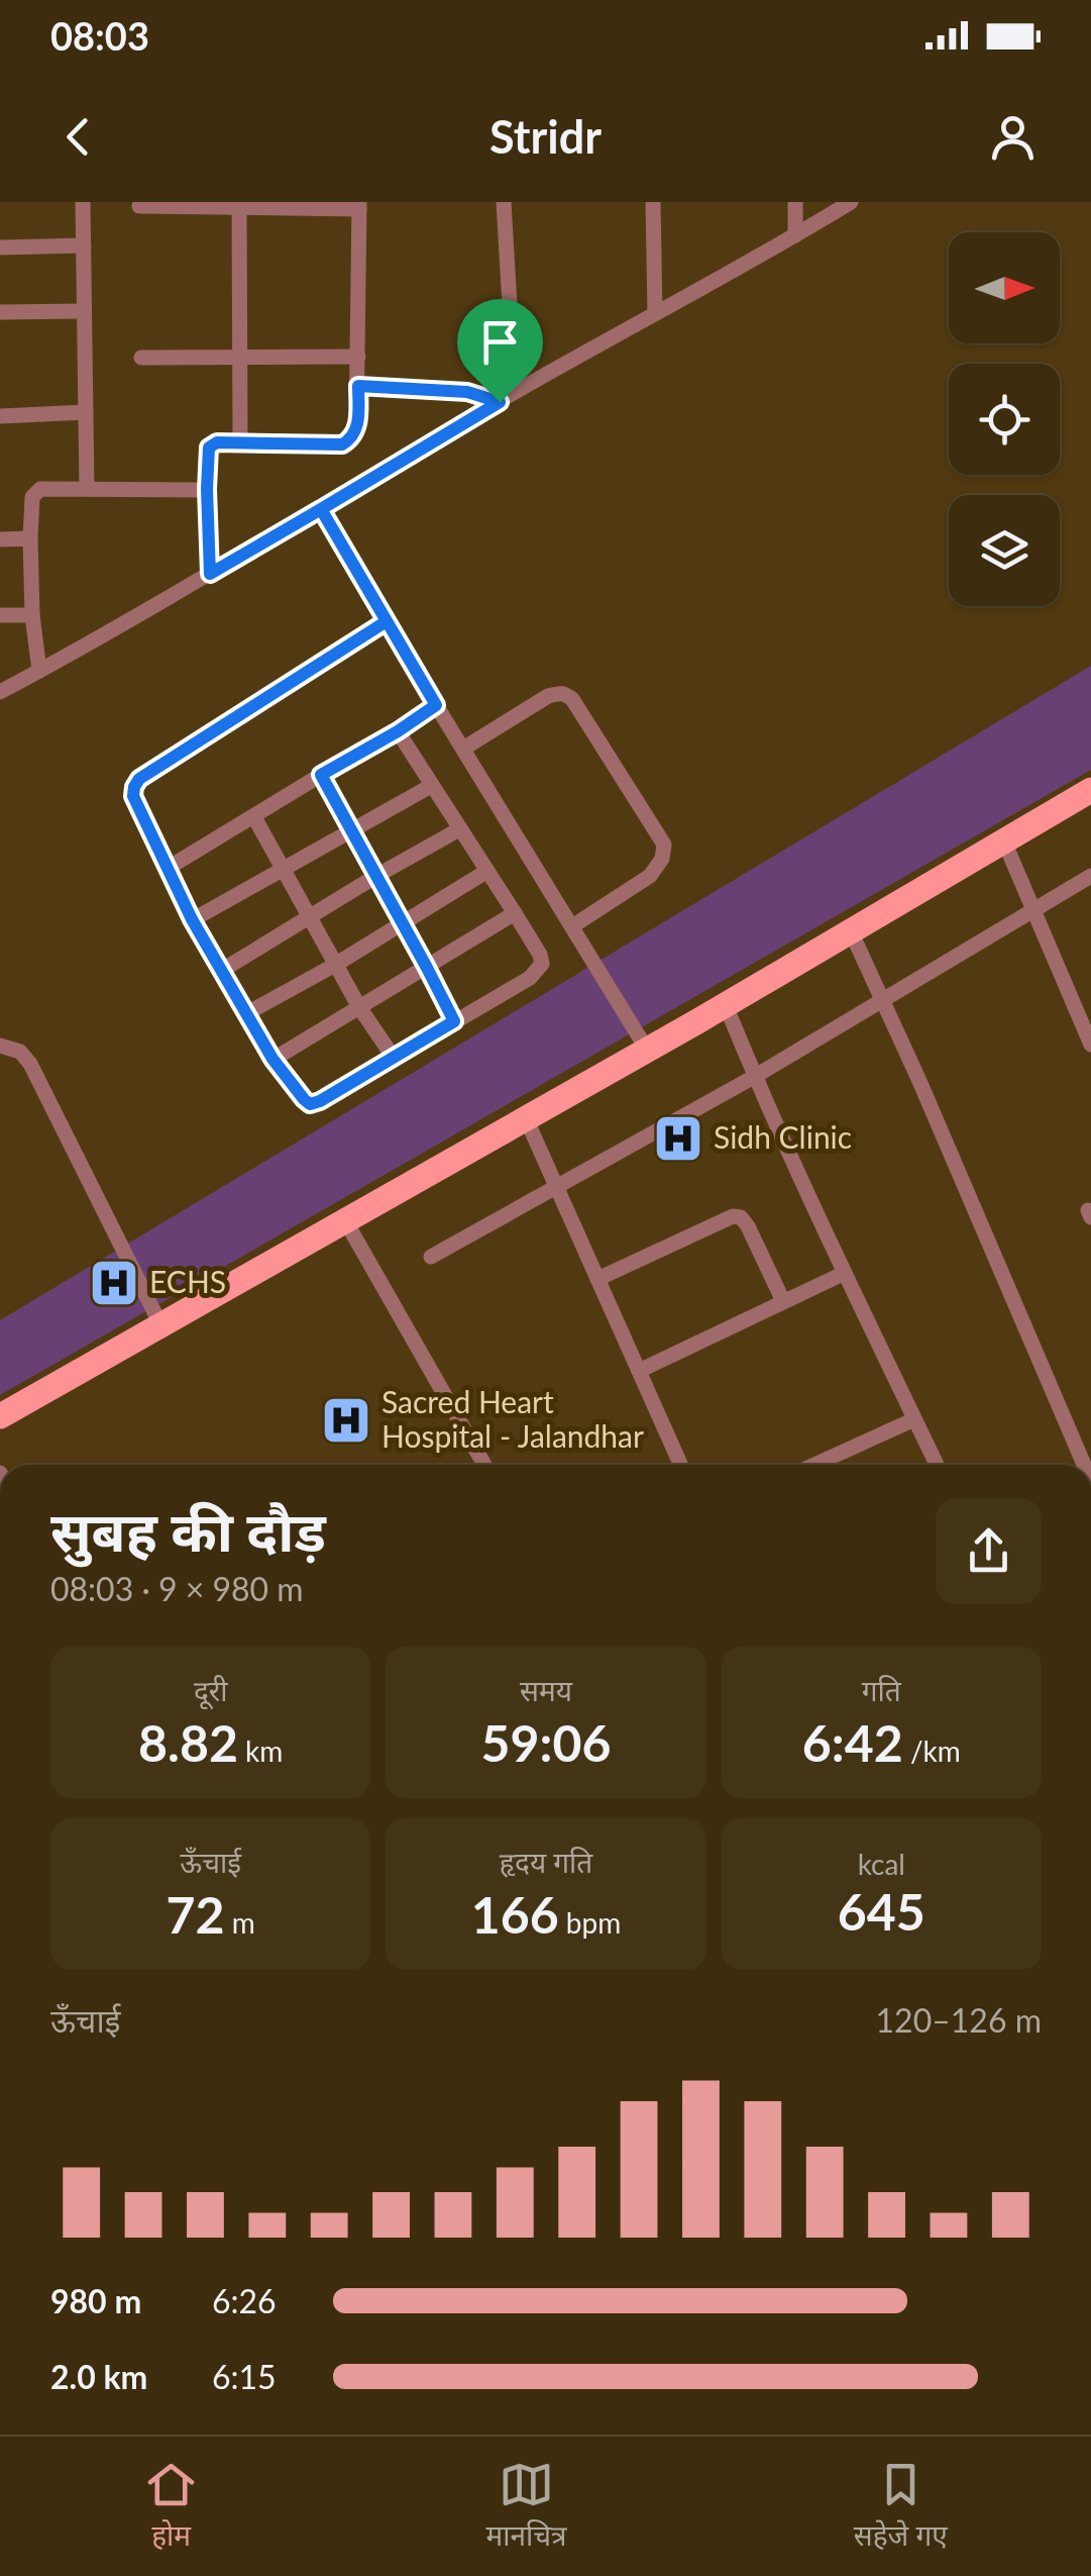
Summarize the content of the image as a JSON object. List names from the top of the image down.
{
  "places": {
    "hospital": ["Sidh Clinic", "ECHS", "Sacred Heart Hospital - Jalandhar"]
  },
  "north": "right",
  "page": {
    "status": "08:03",
    "header": "Stridr",
    "heading": ["सुबह की दौड़", "08:03 · 9 × 980 m"],
    "stats": [
      ["दूरी", "8.82 km"],
      ["समय", "59:06"],
      ["गति", "6:42 /km"],
      ["ऊँचाई", "72 m"],
      ["हृदय गति", "166 bpm"],
      ["kcal", "645"]
    ],
    "chart": ["ऊँचाई", "120–126 m"],
    "list": [
      {
        "name": "980 m",
        "note": "6:26"
      },
      {
        "name": "2.0 km",
        "note": "6:15"
      }
    ],
    "tabs": ["होम", "मानचित्र", "सहेजे गए"]
  }
}
